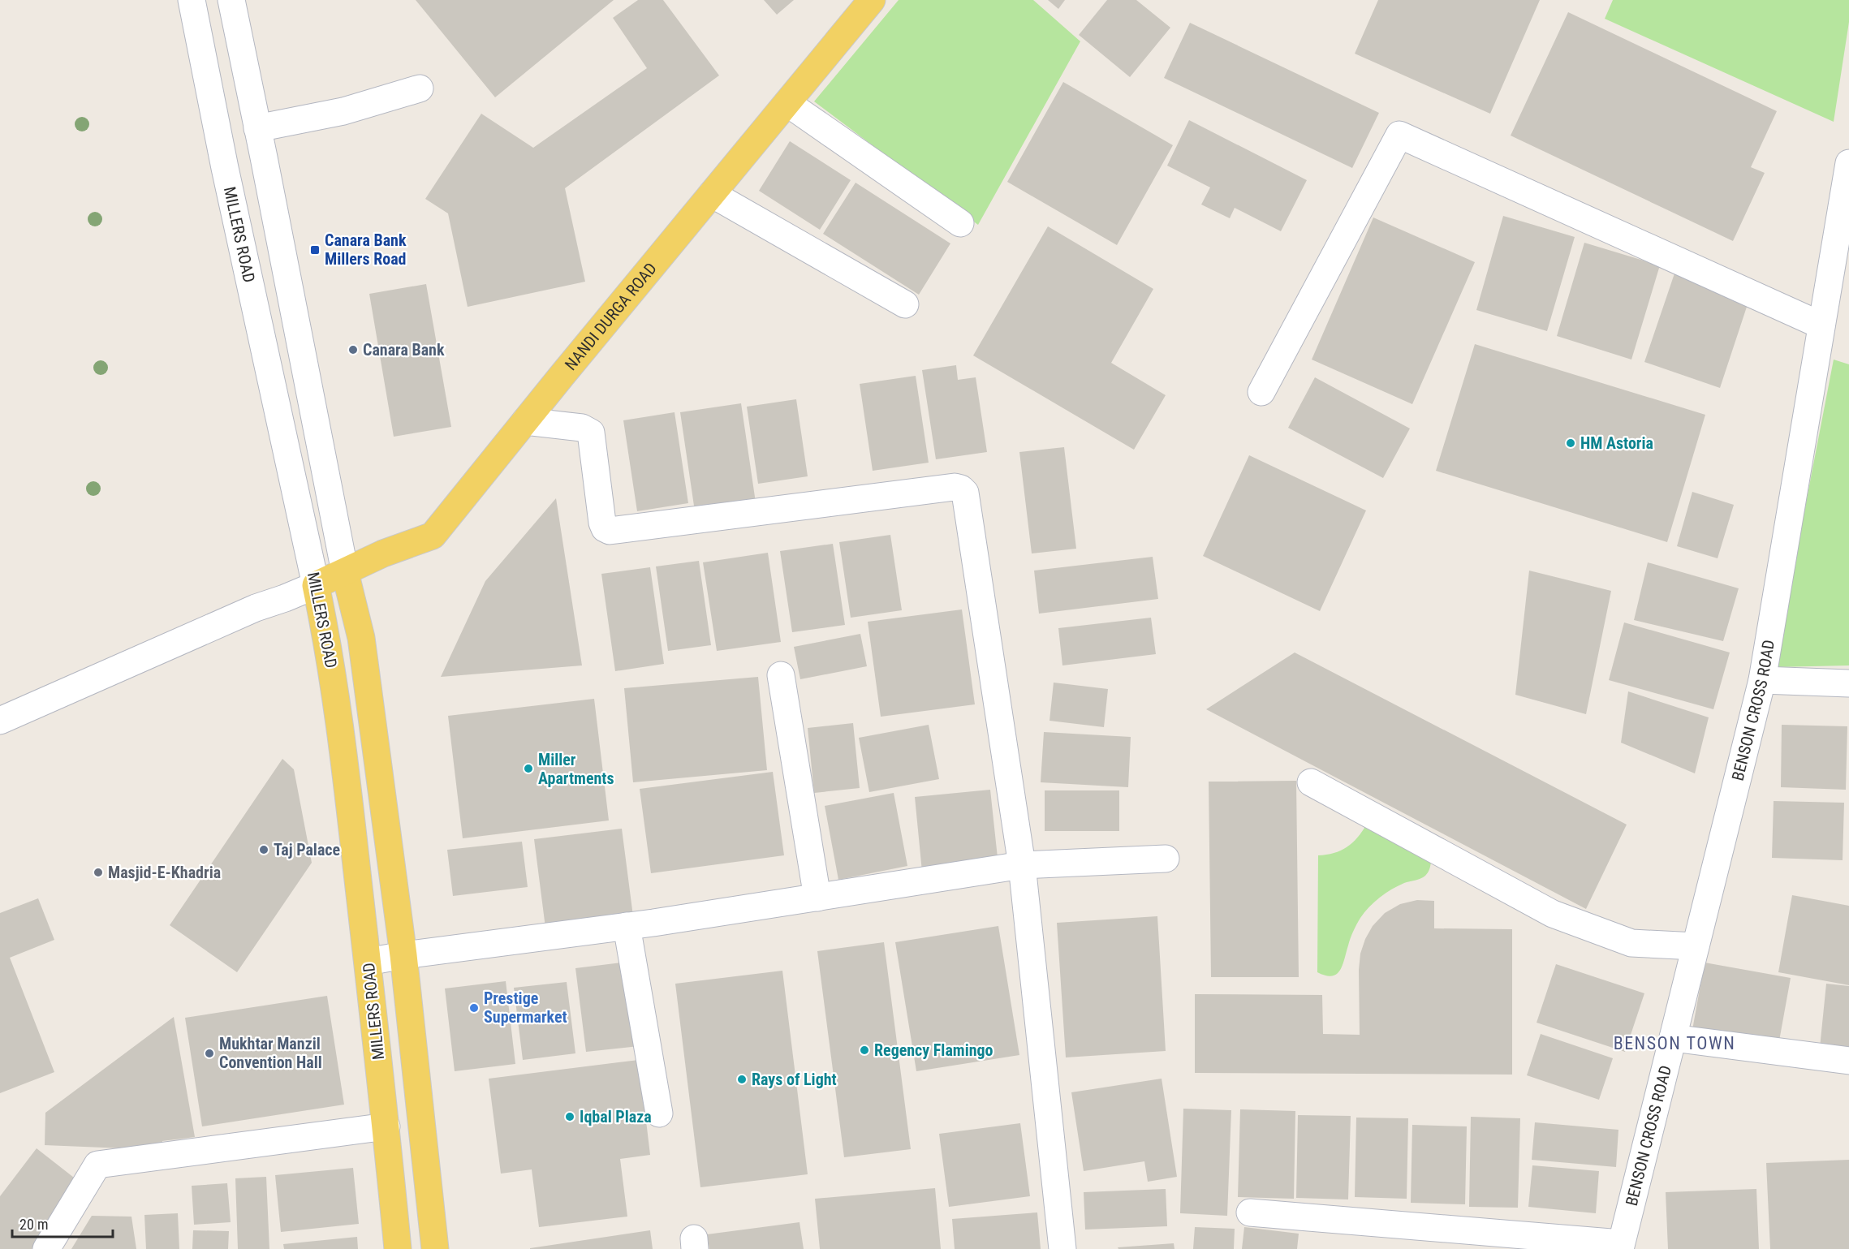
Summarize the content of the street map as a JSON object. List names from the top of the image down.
{
  "streets": {
    "main road": ["MILLERS ROAD", "NANDI DURGA ROAD"],
    "street": ["BENSON CROSS ROAD"]
  },
  "crossings": [
    ["MILLERS ROAD", "NANDI DURGA ROAD"]
  ],
  "districts": ["BENSON TOWN"],
  "places": {
    "transit": ["Canara Bank Millers Road"],
    "other": [
      "Canara Bank",
      "HM Astoria",
      "Miller Apartments",
      "Taj Palace",
      "Masjid-E-Khadria",
      "Prestige Supermarket",
      "Regency Flamingo",
      "Mukhtar Manzil Convention Hall",
      "Rays of Light",
      "Iqbal Plaza"
    ]
  },
  "scale_bar": "20 m"
}
